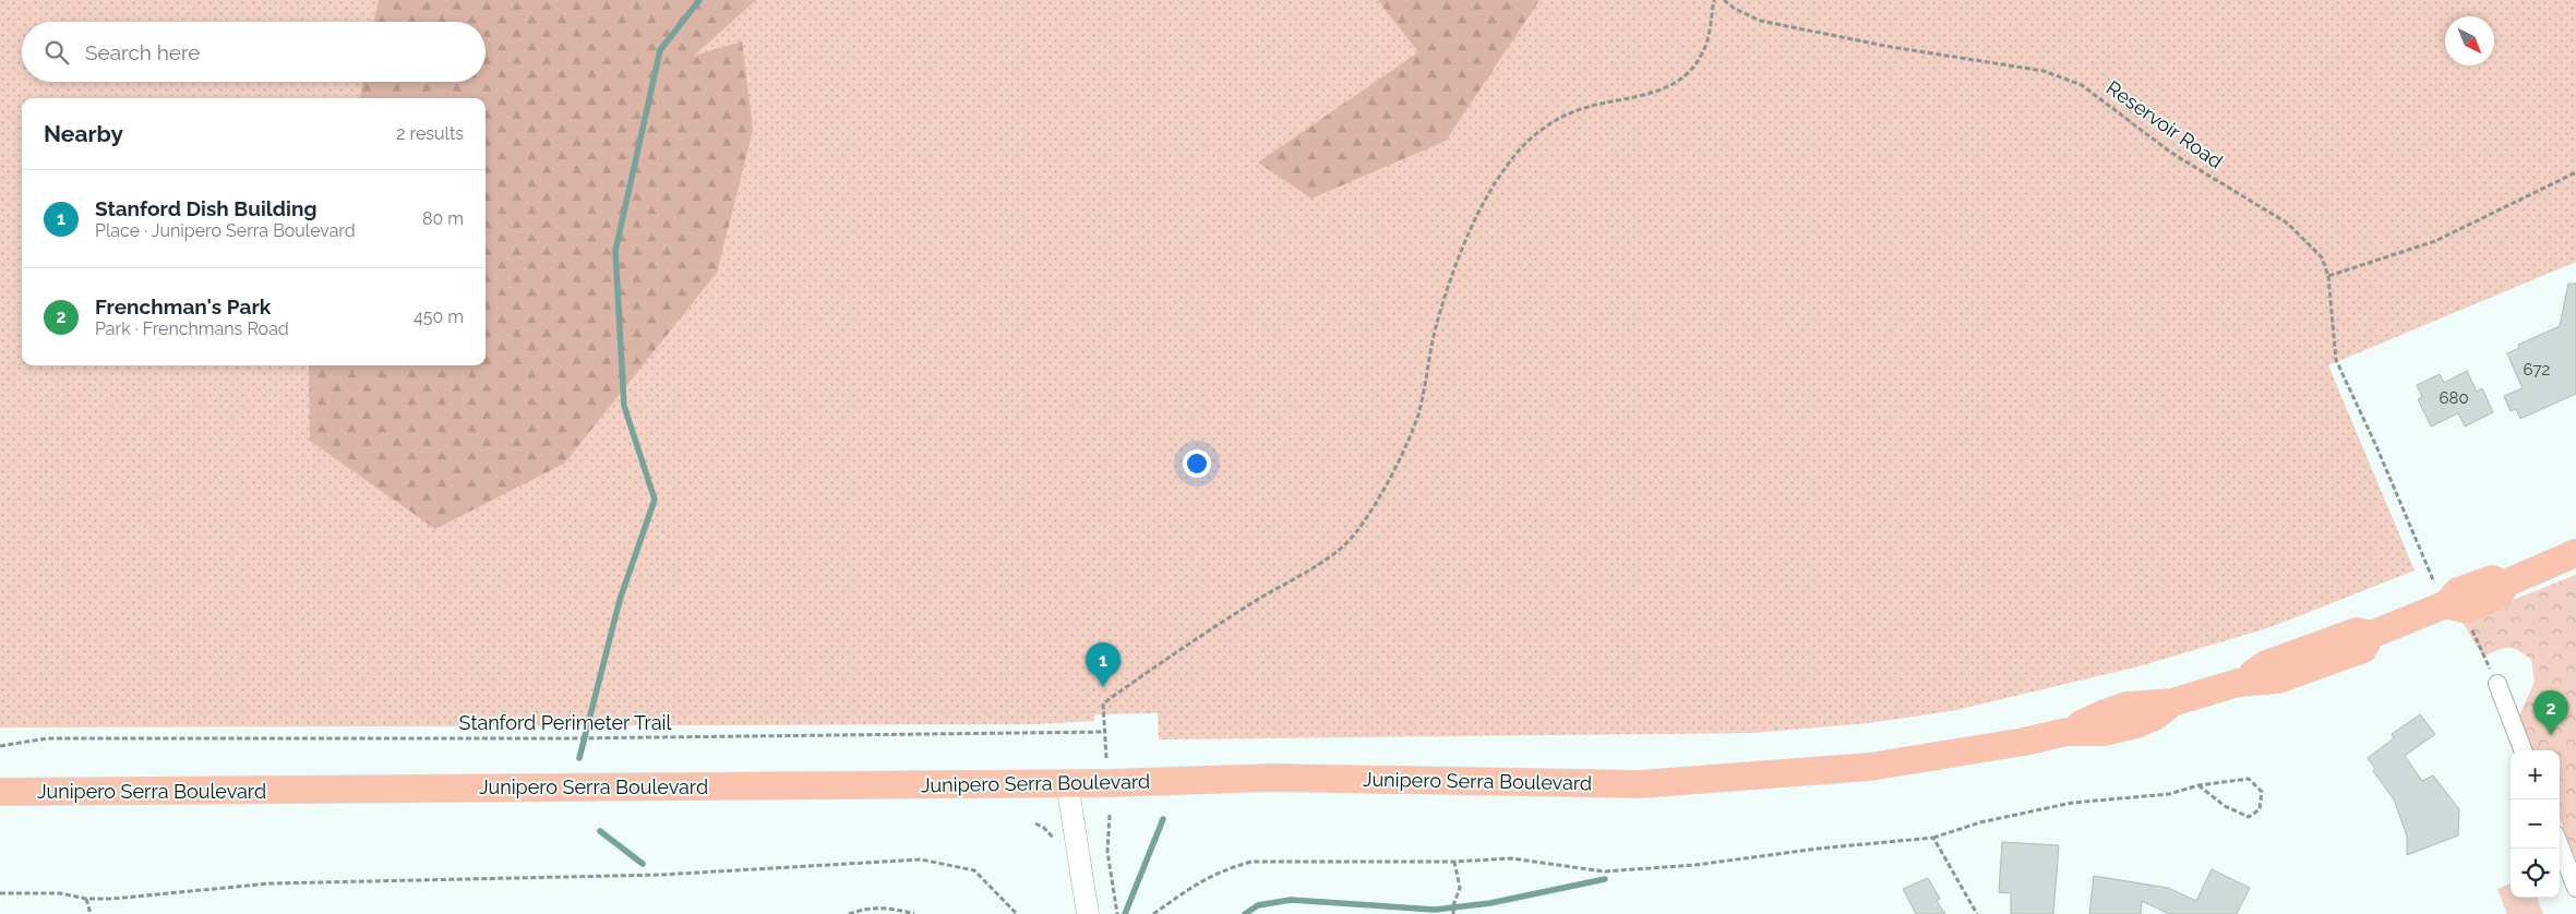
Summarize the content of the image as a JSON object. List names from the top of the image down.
{
  "streets": {
    "main road": ["Junipero Serra Boulevard"],
    "path": ["Reservoir Road", "Stanford Perimeter Trail"]
  },
  "house_numbers": ["672", "680"],
  "north": "bottom right",
  "page": {
    "search": "Search here",
    "heading": ["Nearby", "2 results"],
    "list": [
      {
        "mark": "1",
        "name": "Stanford Dish Building",
        "note": "Place · Junipero Serra Boulevard",
        "value": "80 m"
      },
      {
        "mark": "2",
        "name": "Frenchman's Park",
        "note": "Park · Frenchmans Road",
        "value": "450 m"
      }
    ],
    "pins": ["1", "2"],
    "map_buttons": ["+", "−"]
  }
}
